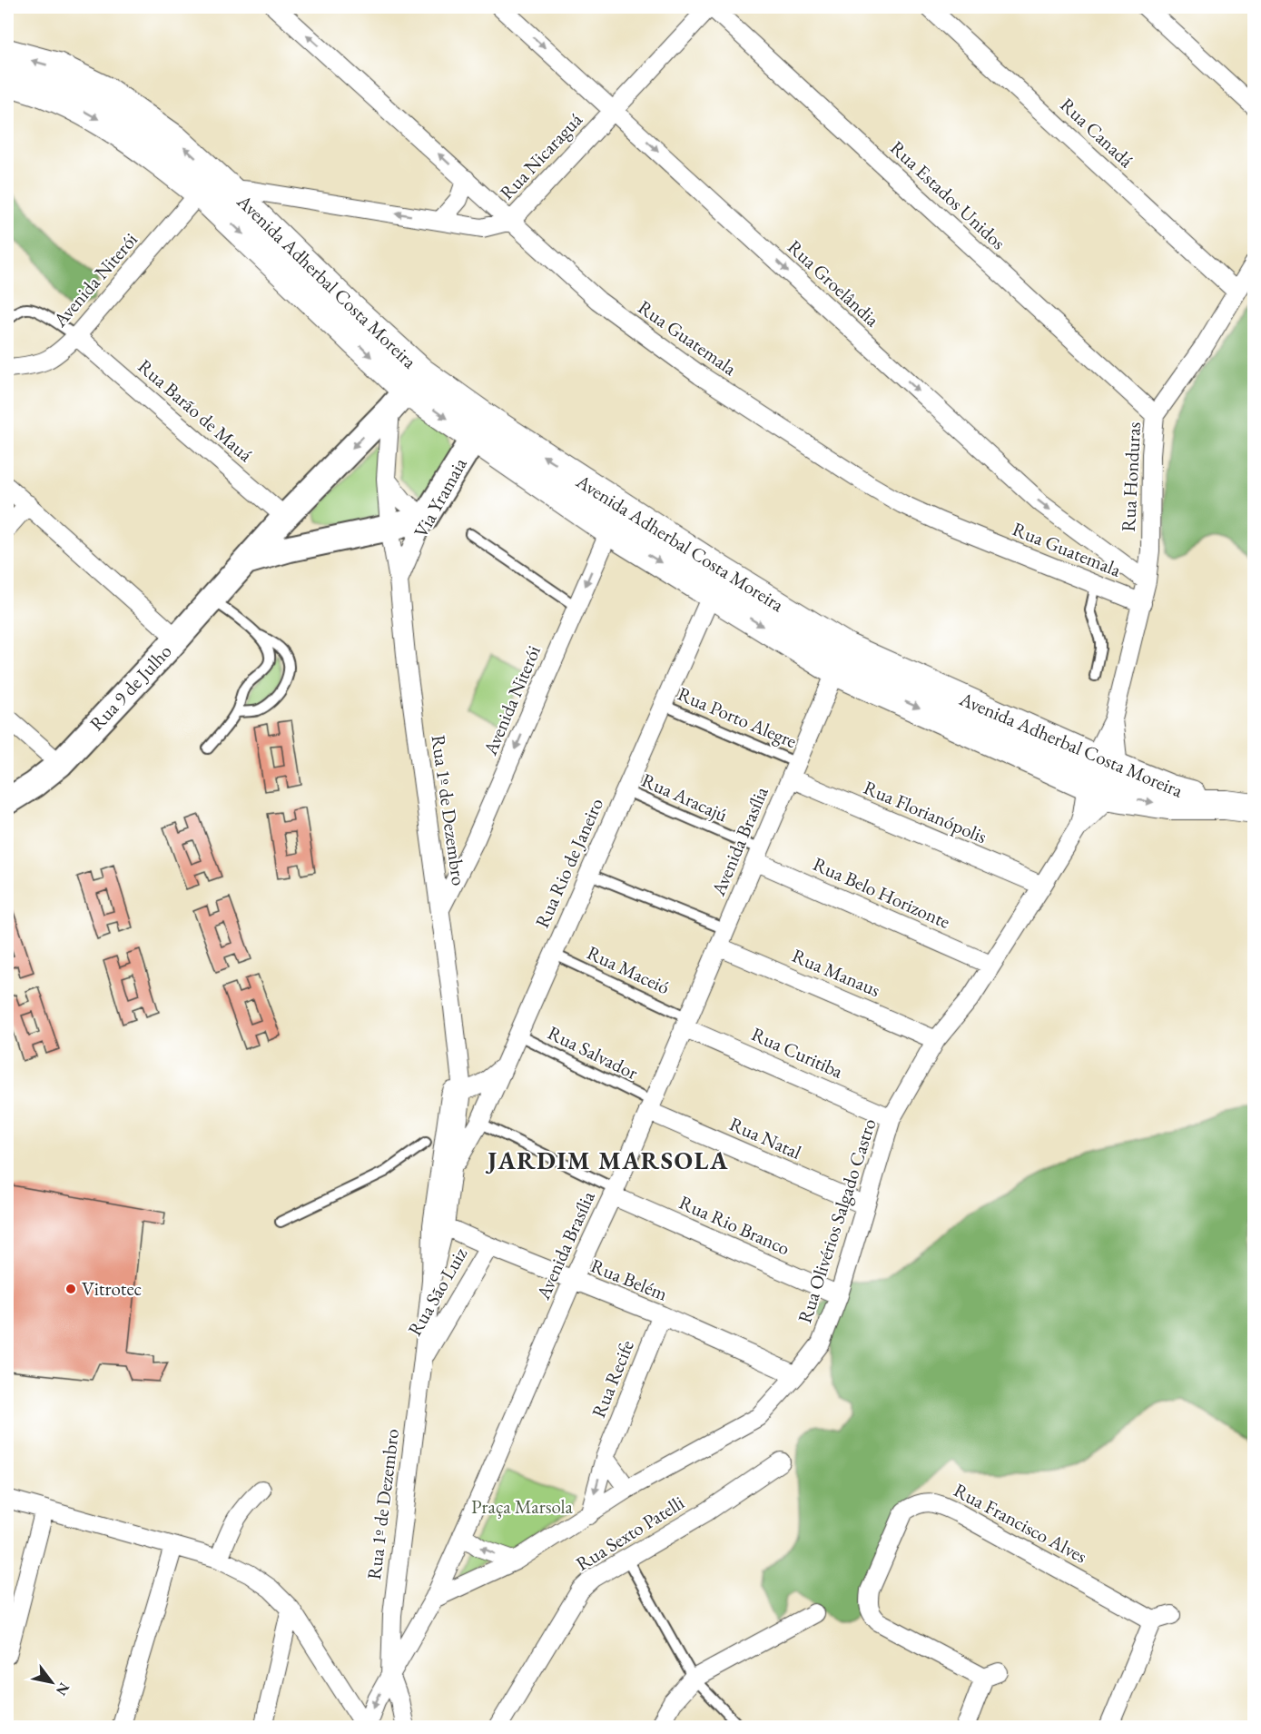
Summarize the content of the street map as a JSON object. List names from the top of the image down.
{
  "streets": {
    "main road": ["Avenida Adherbal Costa Moreira", "Via Yramaia", "Rua 9 de Julho"],
    "street": [
      "Rua Canadá",
      "Rua Nicaraguá",
      "Rua Estados Unidos",
      "Avenida Niterói",
      "Rua Groelândia",
      "Rua Guatemala",
      "Rua Barão de Mauá",
      "Rua Honduras",
      "Rua 1º de Dezembro",
      "Rua Florianópolis",
      "Avenida Brasília",
      "Rua Rio de Janeiro",
      "Rua Belo Horizonte",
      "Rua Manaus",
      "Rua Curitiba",
      "Rua Natal",
      "Rua Olivérios Salgado Castro",
      "Rua Rio Branco",
      "Rua Belém",
      "Rua São Luiz",
      "Rua Recife",
      "Rua Francisco Alves",
      "Rua Sexto Patelli"
    ],
    "lane": [
      "Rua Porto Alegre",
      "Rua Aracajú",
      "Rua Maceió",
      "Rua Salvador"
    ]
  },
  "crossings": [
    ["Rua Canadá", "Rua Honduras"],
    ["Rua Nicaraguá", "Rua Estados Unidos"],
    ["Rua Nicaraguá", "Avenida Adherbal Costa Moreira"],
    ["Rua Nicaraguá", "Rua Groelândia"],
    ["Rua Nicaraguá", "Rua Guatemala"],
    ["Rua Estados Unidos", "Rua Honduras"],
    ["Avenida Niterói", "Avenida Adherbal Costa Moreira"],
    ["Avenida Niterói", "Rua Barão de Mauá"],
    ["Avenida Niterói", "Rua 1º de Dezembro"],
    ["Avenida Adherbal Costa Moreira", "Via Yramaia"],
    ["Avenida Adherbal Costa Moreira", "Rua 9 de Julho"],
    ["Avenida Adherbal Costa Moreira", "Rua 1º de Dezembro"],
    ["Avenida Adherbal Costa Moreira", "Avenida Brasília"],
    ["Avenida Adherbal Costa Moreira", "Rua Rio de Janeiro"],
    ["Rua Groelândia", "Rua Honduras"],
    ["Rua Guatemala", "Rua Honduras"],
    ["Rua Barão de Mauá", "Rua 9 de Julho"],
    ["Via Yramaia", "Rua 1º de Dezembro"],
    ["Rua 9 de Julho", "Rua 1º de Dezembro"],
    ["Rua Porto Alegre", "Rua Florianópolis"],
    ["Rua Porto Alegre", "Avenida Brasília"],
    ["Rua Porto Alegre", "Rua Rio de Janeiro"],
    ["Rua Aracajú", "Avenida Brasília"],
    ["Rua Aracajú", "Rua Rio de Janeiro"],
    ["Rua Aracajú", "Rua Belo Horizonte"],
    ["Rua 1º de Dezembro", "Avenida Brasília"],
    ["Rua 1º de Dezembro", "Rua Rio de Janeiro"],
    ["Rua 1º de Dezembro", "Rua Belém"],
    ["Rua 1º de Dezembro", "Rua São Luiz"],
    ["Rua Florianópolis", "Avenida Brasília"],
    ["Rua Florianópolis", "Rua Olivérios Salgado Castro"],
    ["Avenida Brasília", "Rua Belo Horizonte"],
    ["Avenida Brasília", "Rua Maceió"],
    ["Avenida Brasília", "Rua Manaus"],
    ["Avenida Brasília", "Rua Salvador"],
    ["Avenida Brasília", "Rua Curitiba"],
    ["Avenida Brasília", "Rua Natal"],
    ["Avenida Brasília", "Rua Olivérios Salgado Castro"],
    ["Avenida Brasília", "Rua Rio Branco"],
    ["Avenida Brasília", "Rua Belém"],
    ["Rua Rio de Janeiro", "Rua Maceió"],
    ["Rua Rio de Janeiro", "Rua Salvador"],
    ["Rua Belo Horizonte", "Rua Olivérios Salgado Castro"],
    ["Rua Maceió", "Rua Curitiba"],
    ["Rua Manaus", "Rua Olivérios Salgado Castro"],
    ["Rua Salvador", "Rua Natal"],
    ["Rua Curitiba", "Rua Olivérios Salgado Castro"],
    ["Rua Natal", "Rua Olivérios Salgado Castro"],
    ["Rua Olivérios Salgado Castro", "Rua Rio Branco"],
    ["Rua Olivérios Salgado Castro", "Rua Belém"],
    ["Rua Olivérios Salgado Castro", "Rua Recife"],
    ["Rua Belém", "Rua São Luiz"],
    ["Rua Belém", "Rua Recife"]
  ],
  "one_way": ["Rua Nicaraguá", "Avenida Niterói", "Rua Groelândia"],
  "districts": ["JARDIM MARSOLA"],
  "parks": ["Praça Marsola"],
  "places": ["Vitrotec"],
  "north": "bottom right"
}
